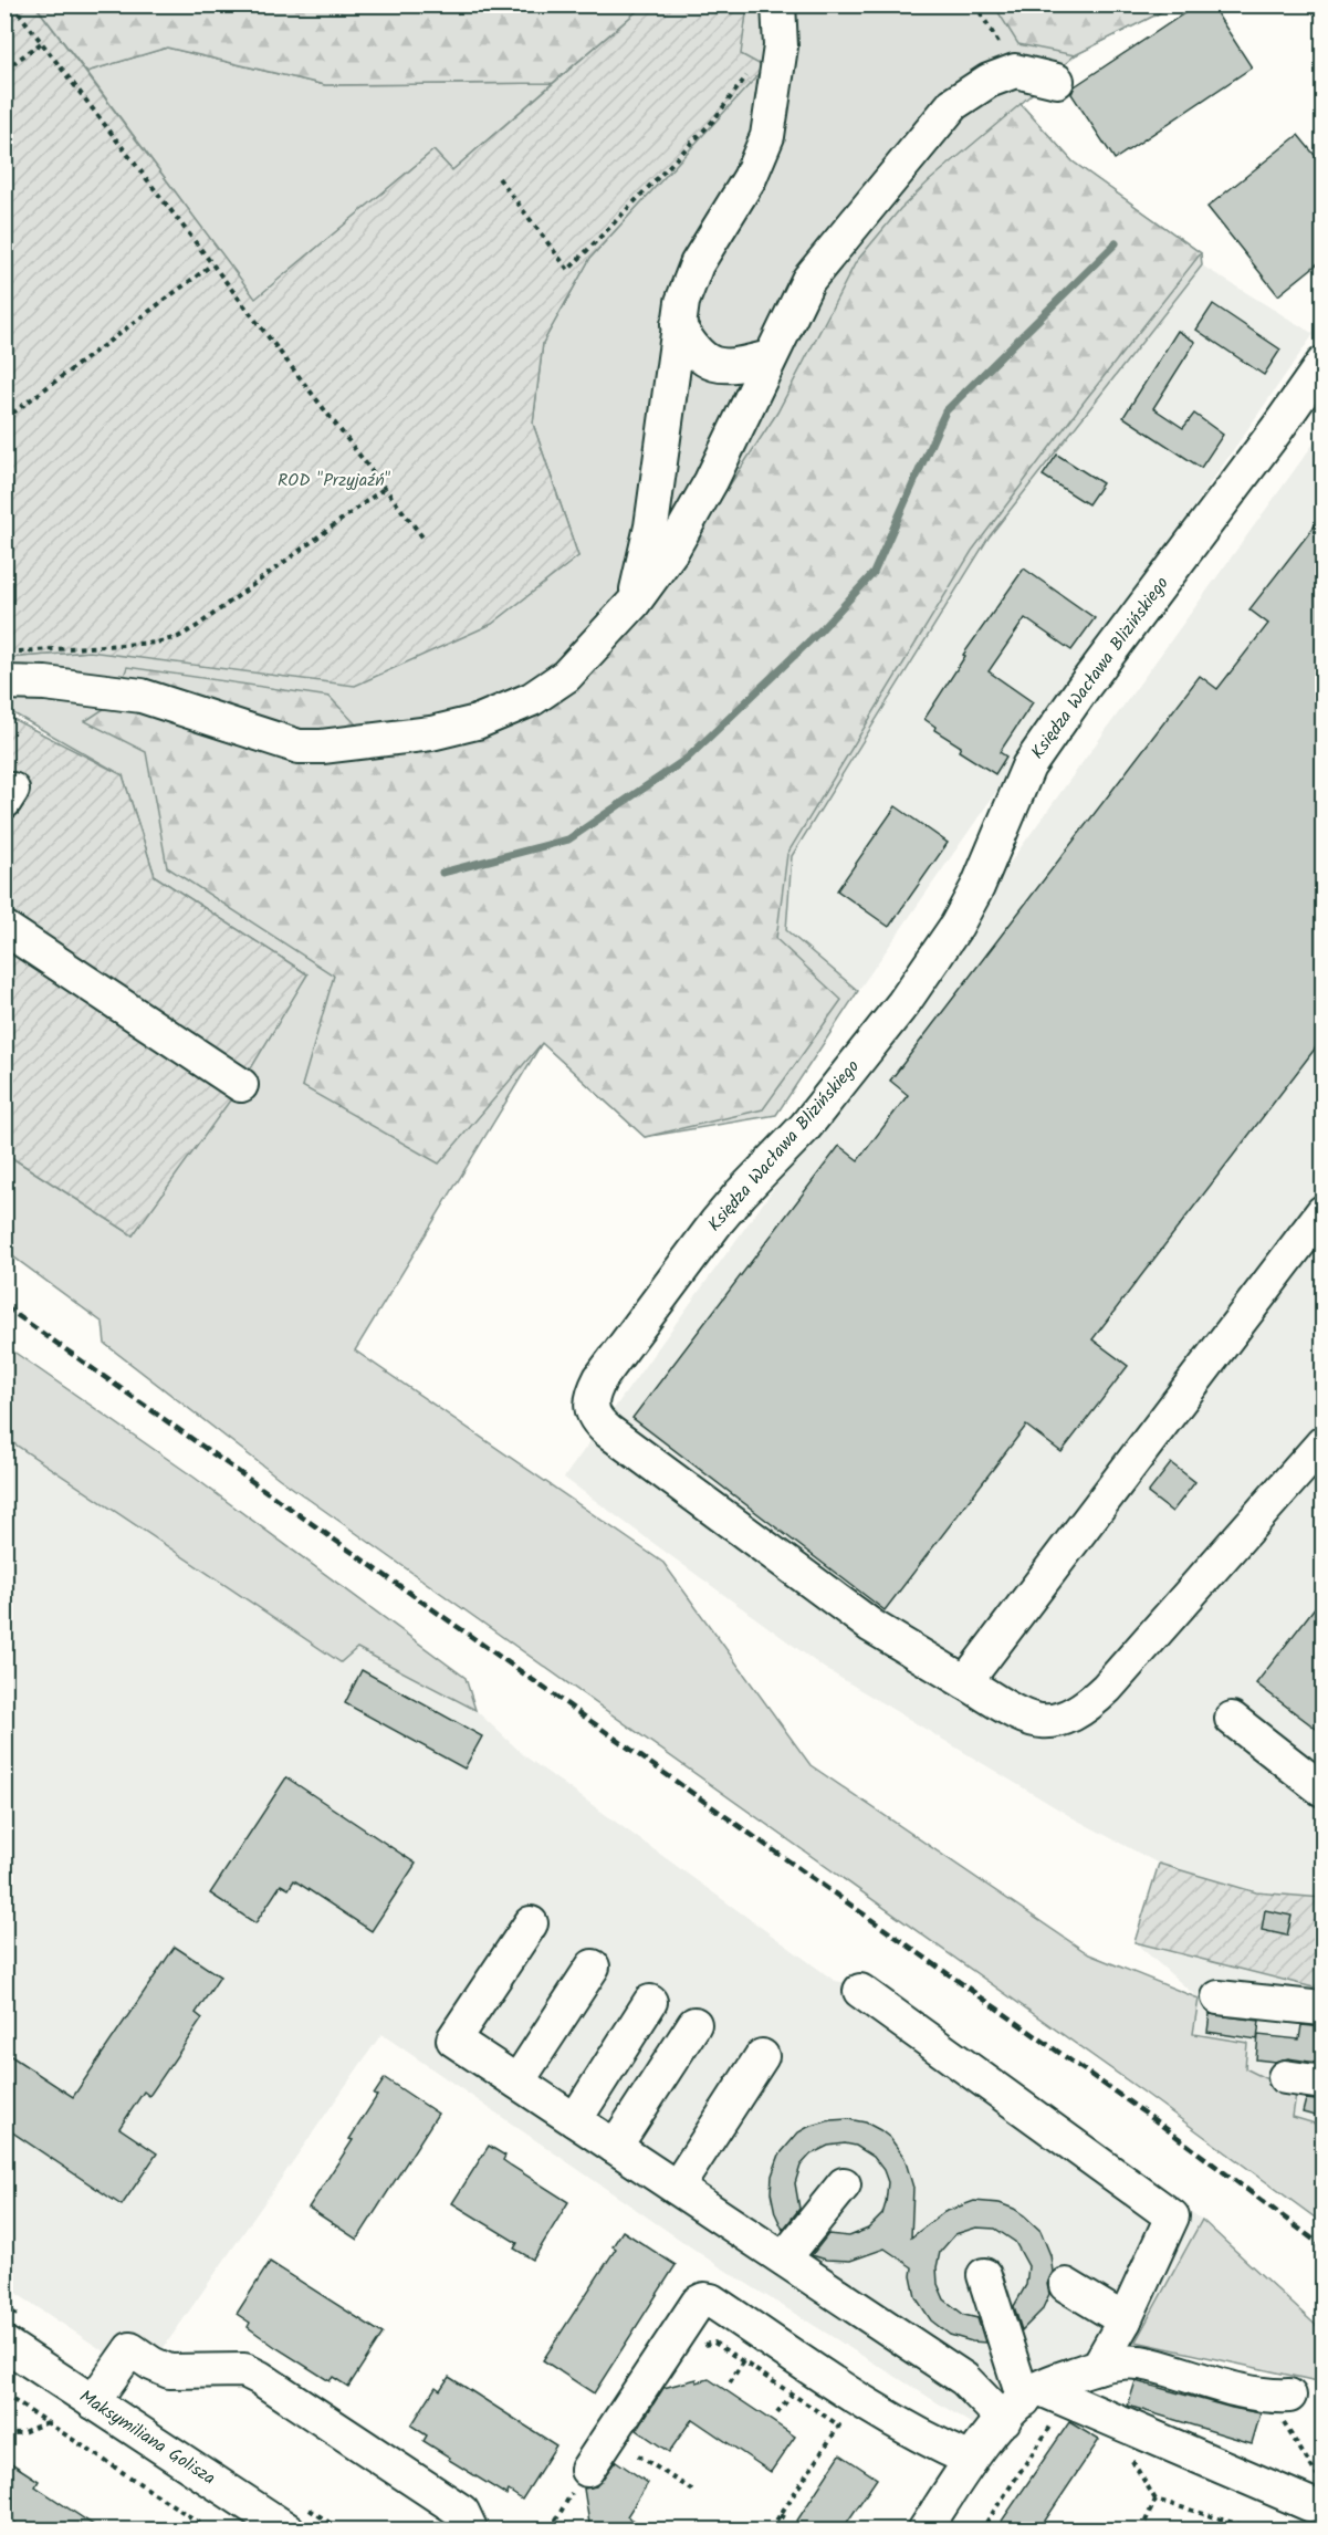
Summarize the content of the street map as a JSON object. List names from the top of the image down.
{
  "streets": {
    "street": ["Księdza Wacława Blizińskiego", "Maksymiliana Golisza"]
  },
  "parks": ["ROD \"Przyjaźń\""]
}
